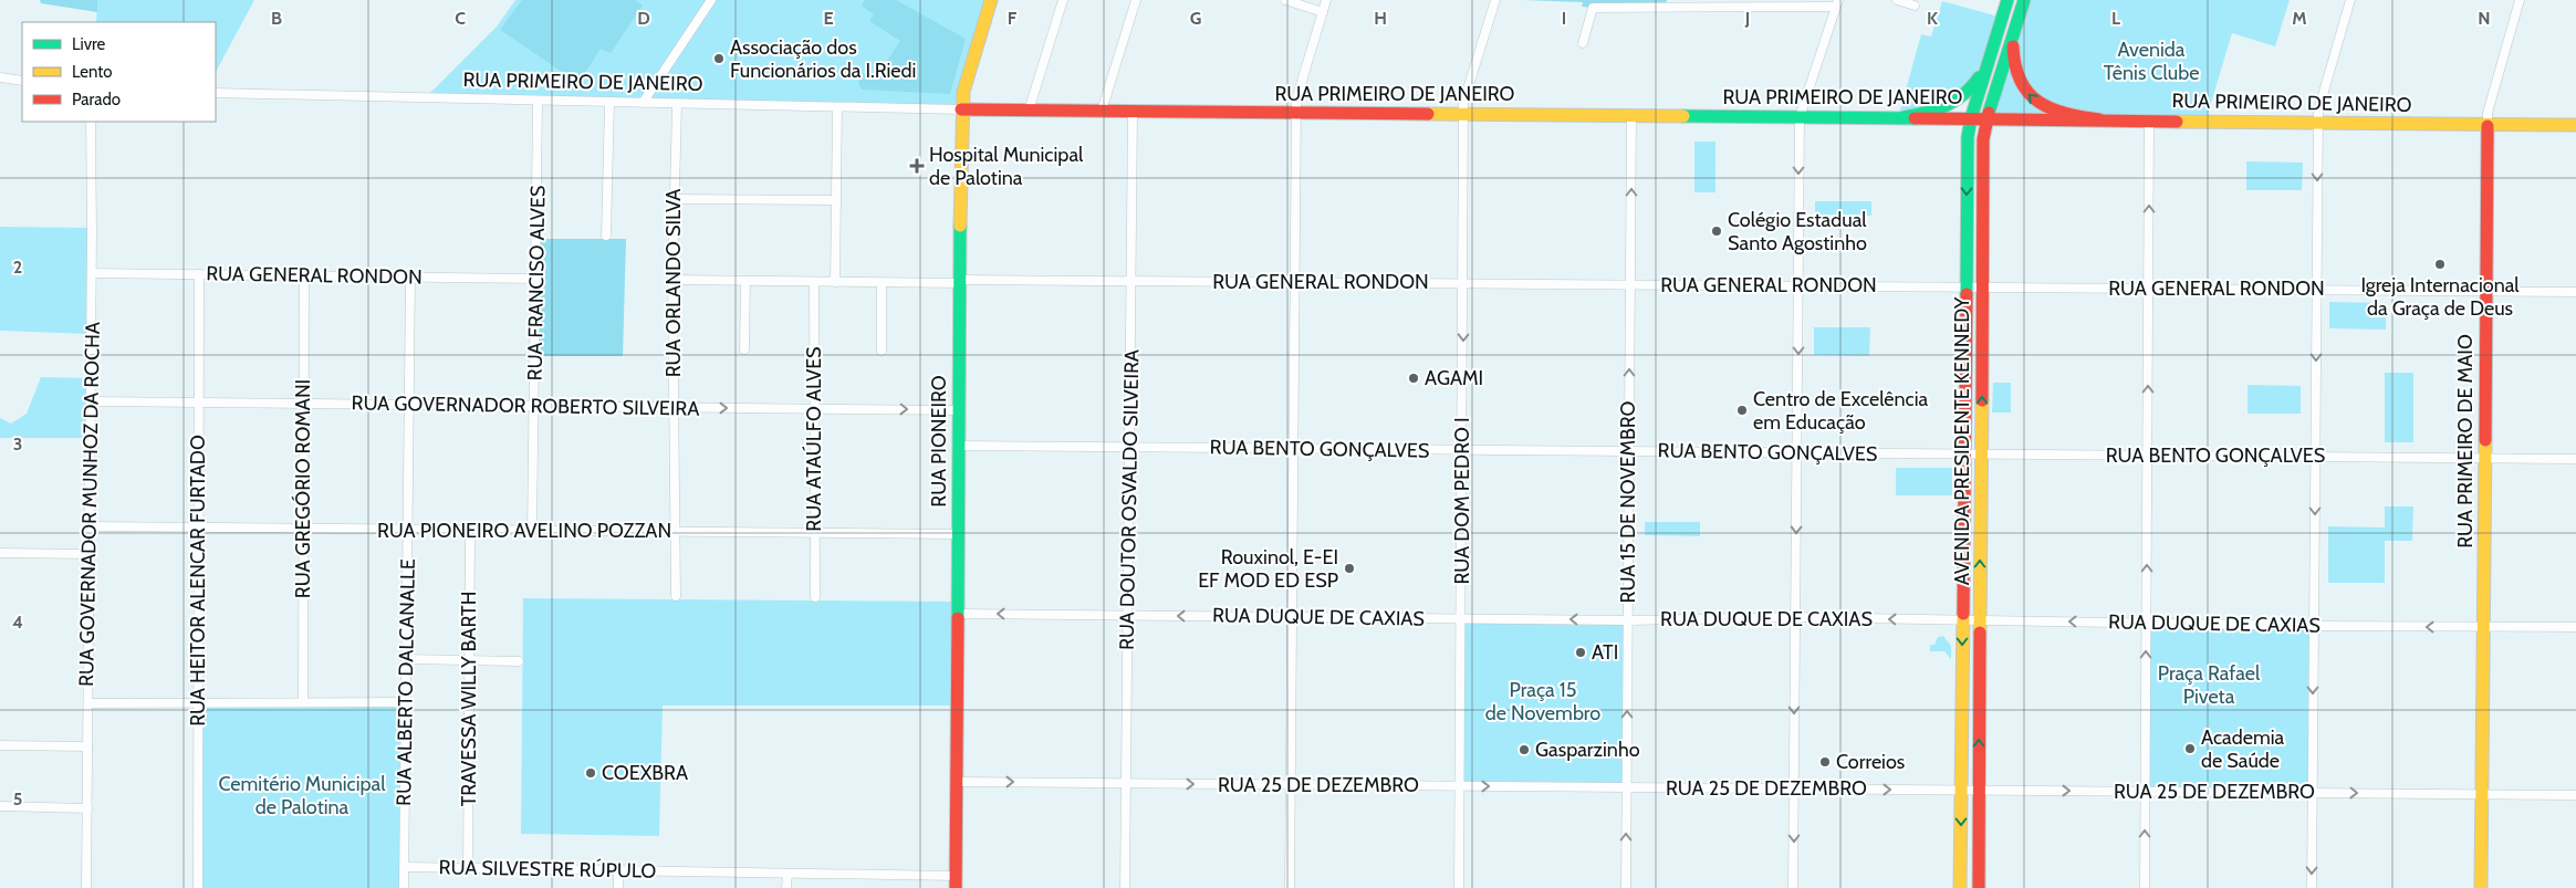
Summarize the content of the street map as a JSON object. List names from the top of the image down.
{
  "streets": {
    "street": [
      "RUA PRIMEIRO DE JANEIRO",
      "RUA GENERAL RONDON",
      "RUA FRANCISO ALVES",
      "RUA ORLANDO SILVA",
      "RUA GOVERNADOR ROBERTO SILVEIRA",
      "RUA ATAÚLFO ALVES",
      "RUA PIONEIRO",
      "AVENIDA PRESIDENTE KENNEDY",
      "RUA PRIMEIRO DE MAIO",
      "RUA BENTO GONÇALVES",
      "RUA GREGÓRIO ROMANI",
      "RUA DOUTOR OSVALDO SILVEIRA",
      "RUA DOM PEDRO I",
      "RUA 15 DE NOVEMBRO",
      "RUA GOVERNADOR MUNHOZ DA ROCHA",
      "RUA PIONEIRO AVELINO POZZAN",
      "RUA HEITOR ALENCAR FURTADO",
      "RUA DUQUE DE CAXIAS",
      "RUA ALBERTO DALCANALLE",
      "TRAVESSA WILLY BARTH",
      "RUA 25 DE DEZEMBRO",
      "RUA SILVESTRE RÚPULO"
    ]
  },
  "crossings": [
    ["RUA PRIMEIRO DE JANEIRO", "RUA FRANCISO ALVES"],
    ["RUA PRIMEIRO DE JANEIRO", "RUA ORLANDO SILVA"],
    ["RUA PRIMEIRO DE JANEIRO", "RUA PIONEIRO"],
    ["RUA PRIMEIRO DE JANEIRO", "AVENIDA PRESIDENTE KENNEDY"],
    ["RUA PRIMEIRO DE JANEIRO", "RUA PRIMEIRO DE MAIO"],
    ["RUA PRIMEIRO DE JANEIRO", "RUA DOUTOR OSVALDO SILVEIRA"],
    ["RUA PRIMEIRO DE JANEIRO", "RUA DOM PEDRO I"],
    ["RUA PRIMEIRO DE JANEIRO", "RUA 15 DE NOVEMBRO"],
    ["RUA GENERAL RONDON", "RUA FRANCISO ALVES"],
    ["RUA GENERAL RONDON", "RUA ORLANDO SILVA"],
    ["RUA GENERAL RONDON", "RUA ATAÚLFO ALVES"],
    ["RUA GENERAL RONDON", "RUA PIONEIRO"],
    ["RUA GENERAL RONDON", "AVENIDA PRESIDENTE KENNEDY"],
    ["RUA GENERAL RONDON", "RUA PRIMEIRO DE MAIO"],
    ["RUA GENERAL RONDON", "RUA GREGÓRIO ROMANI"],
    ["RUA GENERAL RONDON", "RUA DOUTOR OSVALDO SILVEIRA"],
    ["RUA GENERAL RONDON", "RUA DOM PEDRO I"],
    ["RUA GENERAL RONDON", "RUA 15 DE NOVEMBRO"],
    ["RUA GENERAL RONDON", "RUA GOVERNADOR MUNHOZ DA ROCHA"],
    ["RUA GENERAL RONDON", "RUA HEITOR ALENCAR FURTADO"],
    ["RUA GENERAL RONDON", "RUA ALBERTO DALCANALLE"],
    ["RUA FRANCISO ALVES", "RUA GOVERNADOR ROBERTO SILVEIRA"],
    ["RUA FRANCISO ALVES", "RUA PIONEIRO AVELINO POZZAN"],
    ["RUA ORLANDO SILVA", "RUA GOVERNADOR ROBERTO SILVEIRA"],
    ["RUA ORLANDO SILVA", "RUA PIONEIRO AVELINO POZZAN"],
    ["RUA GOVERNADOR ROBERTO SILVEIRA", "RUA ATAÚLFO ALVES"],
    ["RUA GOVERNADOR ROBERTO SILVEIRA", "RUA PIONEIRO"],
    ["RUA GOVERNADOR ROBERTO SILVEIRA", "RUA GREGÓRIO ROMANI"],
    ["RUA GOVERNADOR ROBERTO SILVEIRA", "RUA GOVERNADOR MUNHOZ DA ROCHA"],
    ["RUA GOVERNADOR ROBERTO SILVEIRA", "RUA HEITOR ALENCAR FURTADO"],
    ["RUA GOVERNADOR ROBERTO SILVEIRA", "RUA ALBERTO DALCANALLE"],
    ["RUA ATAÚLFO ALVES", "RUA PIONEIRO AVELINO POZZAN"],
    ["RUA PIONEIRO", "RUA BENTO GONÇALVES"],
    ["RUA PIONEIRO", "RUA PIONEIRO AVELINO POZZAN"],
    ["RUA PIONEIRO", "RUA DUQUE DE CAXIAS"],
    ["RUA PIONEIRO", "RUA 25 DE DEZEMBRO"],
    ["RUA PIONEIRO", "RUA SILVESTRE RÚPULO"],
    ["AVENIDA PRESIDENTE KENNEDY", "RUA BENTO GONÇALVES"],
    ["AVENIDA PRESIDENTE KENNEDY", "RUA DUQUE DE CAXIAS"],
    ["AVENIDA PRESIDENTE KENNEDY", "RUA 25 DE DEZEMBRO"],
    ["RUA PRIMEIRO DE MAIO", "RUA BENTO GONÇALVES"],
    ["RUA PRIMEIRO DE MAIO", "RUA DUQUE DE CAXIAS"],
    ["RUA PRIMEIRO DE MAIO", "RUA 25 DE DEZEMBRO"],
    ["RUA BENTO GONÇALVES", "RUA DOUTOR OSVALDO SILVEIRA"],
    ["RUA BENTO GONÇALVES", "RUA DOM PEDRO I"],
    ["RUA BENTO GONÇALVES", "RUA 15 DE NOVEMBRO"],
    ["RUA GREGÓRIO ROMANI", "RUA PIONEIRO AVELINO POZZAN"],
    ["RUA DOUTOR OSVALDO SILVEIRA", "RUA DUQUE DE CAXIAS"],
    ["RUA DOUTOR OSVALDO SILVEIRA", "RUA 25 DE DEZEMBRO"],
    ["RUA DOM PEDRO I", "RUA DUQUE DE CAXIAS"],
    ["RUA DOM PEDRO I", "RUA 25 DE DEZEMBRO"],
    ["RUA 15 DE NOVEMBRO", "RUA DUQUE DE CAXIAS"],
    ["RUA 15 DE NOVEMBRO", "RUA 25 DE DEZEMBRO"],
    ["RUA GOVERNADOR MUNHOZ DA ROCHA", "RUA PIONEIRO AVELINO POZZAN"],
    ["RUA PIONEIRO AVELINO POZZAN", "RUA HEITOR ALENCAR FURTADO"],
    ["RUA PIONEIRO AVELINO POZZAN", "RUA ALBERTO DALCANALLE"],
    ["RUA PIONEIRO AVELINO POZZAN", "TRAVESSA WILLY BARTH"],
    ["RUA ALBERTO DALCANALLE", "RUA SILVESTRE RÚPULO"],
    ["TRAVESSA WILLY BARTH", "RUA SILVESTRE RÚPULO"]
  ],
  "one_way": ["RUA 15 DE NOVEMBRO", "RUA DUQUE DE CAXIAS", "RUA 25 DE DEZEMBRO"],
  "parks": [
    "Avenida Tênis Clube",
    "Praça Rafael Piveta",
    "Praça 15 de Novembro",
    "Cemitério Municipal de Palotina"
  ],
  "places": {
    "other": [
      "Associação dos Funcionários da I.Riedi",
      "Colégio Estadual Santo Agostinho",
      "Igreja Internacional da Graça de Deus",
      "AGAMI",
      "Centro de Excelência em Educação",
      "Rouxinol, E-EI EF MOD ED ESP",
      "ATI",
      "Academia de Saúde",
      "Gasparzinho",
      "Correios",
      "COEXBRA"
    ],
    "health": ["Hospital Municipal de Palotina"]
  },
  "legend": ["Livre", "Lento", "Parado"],
  "grid": {
    "columns": [
      "B",
      "C",
      "D",
      "E",
      "F",
      "G",
      "H",
      "I",
      "J",
      "K",
      "L",
      "M",
      "N"
    ],
    "rows": [
      "2",
      "3",
      "4",
      "5"
    ]
  }
}
